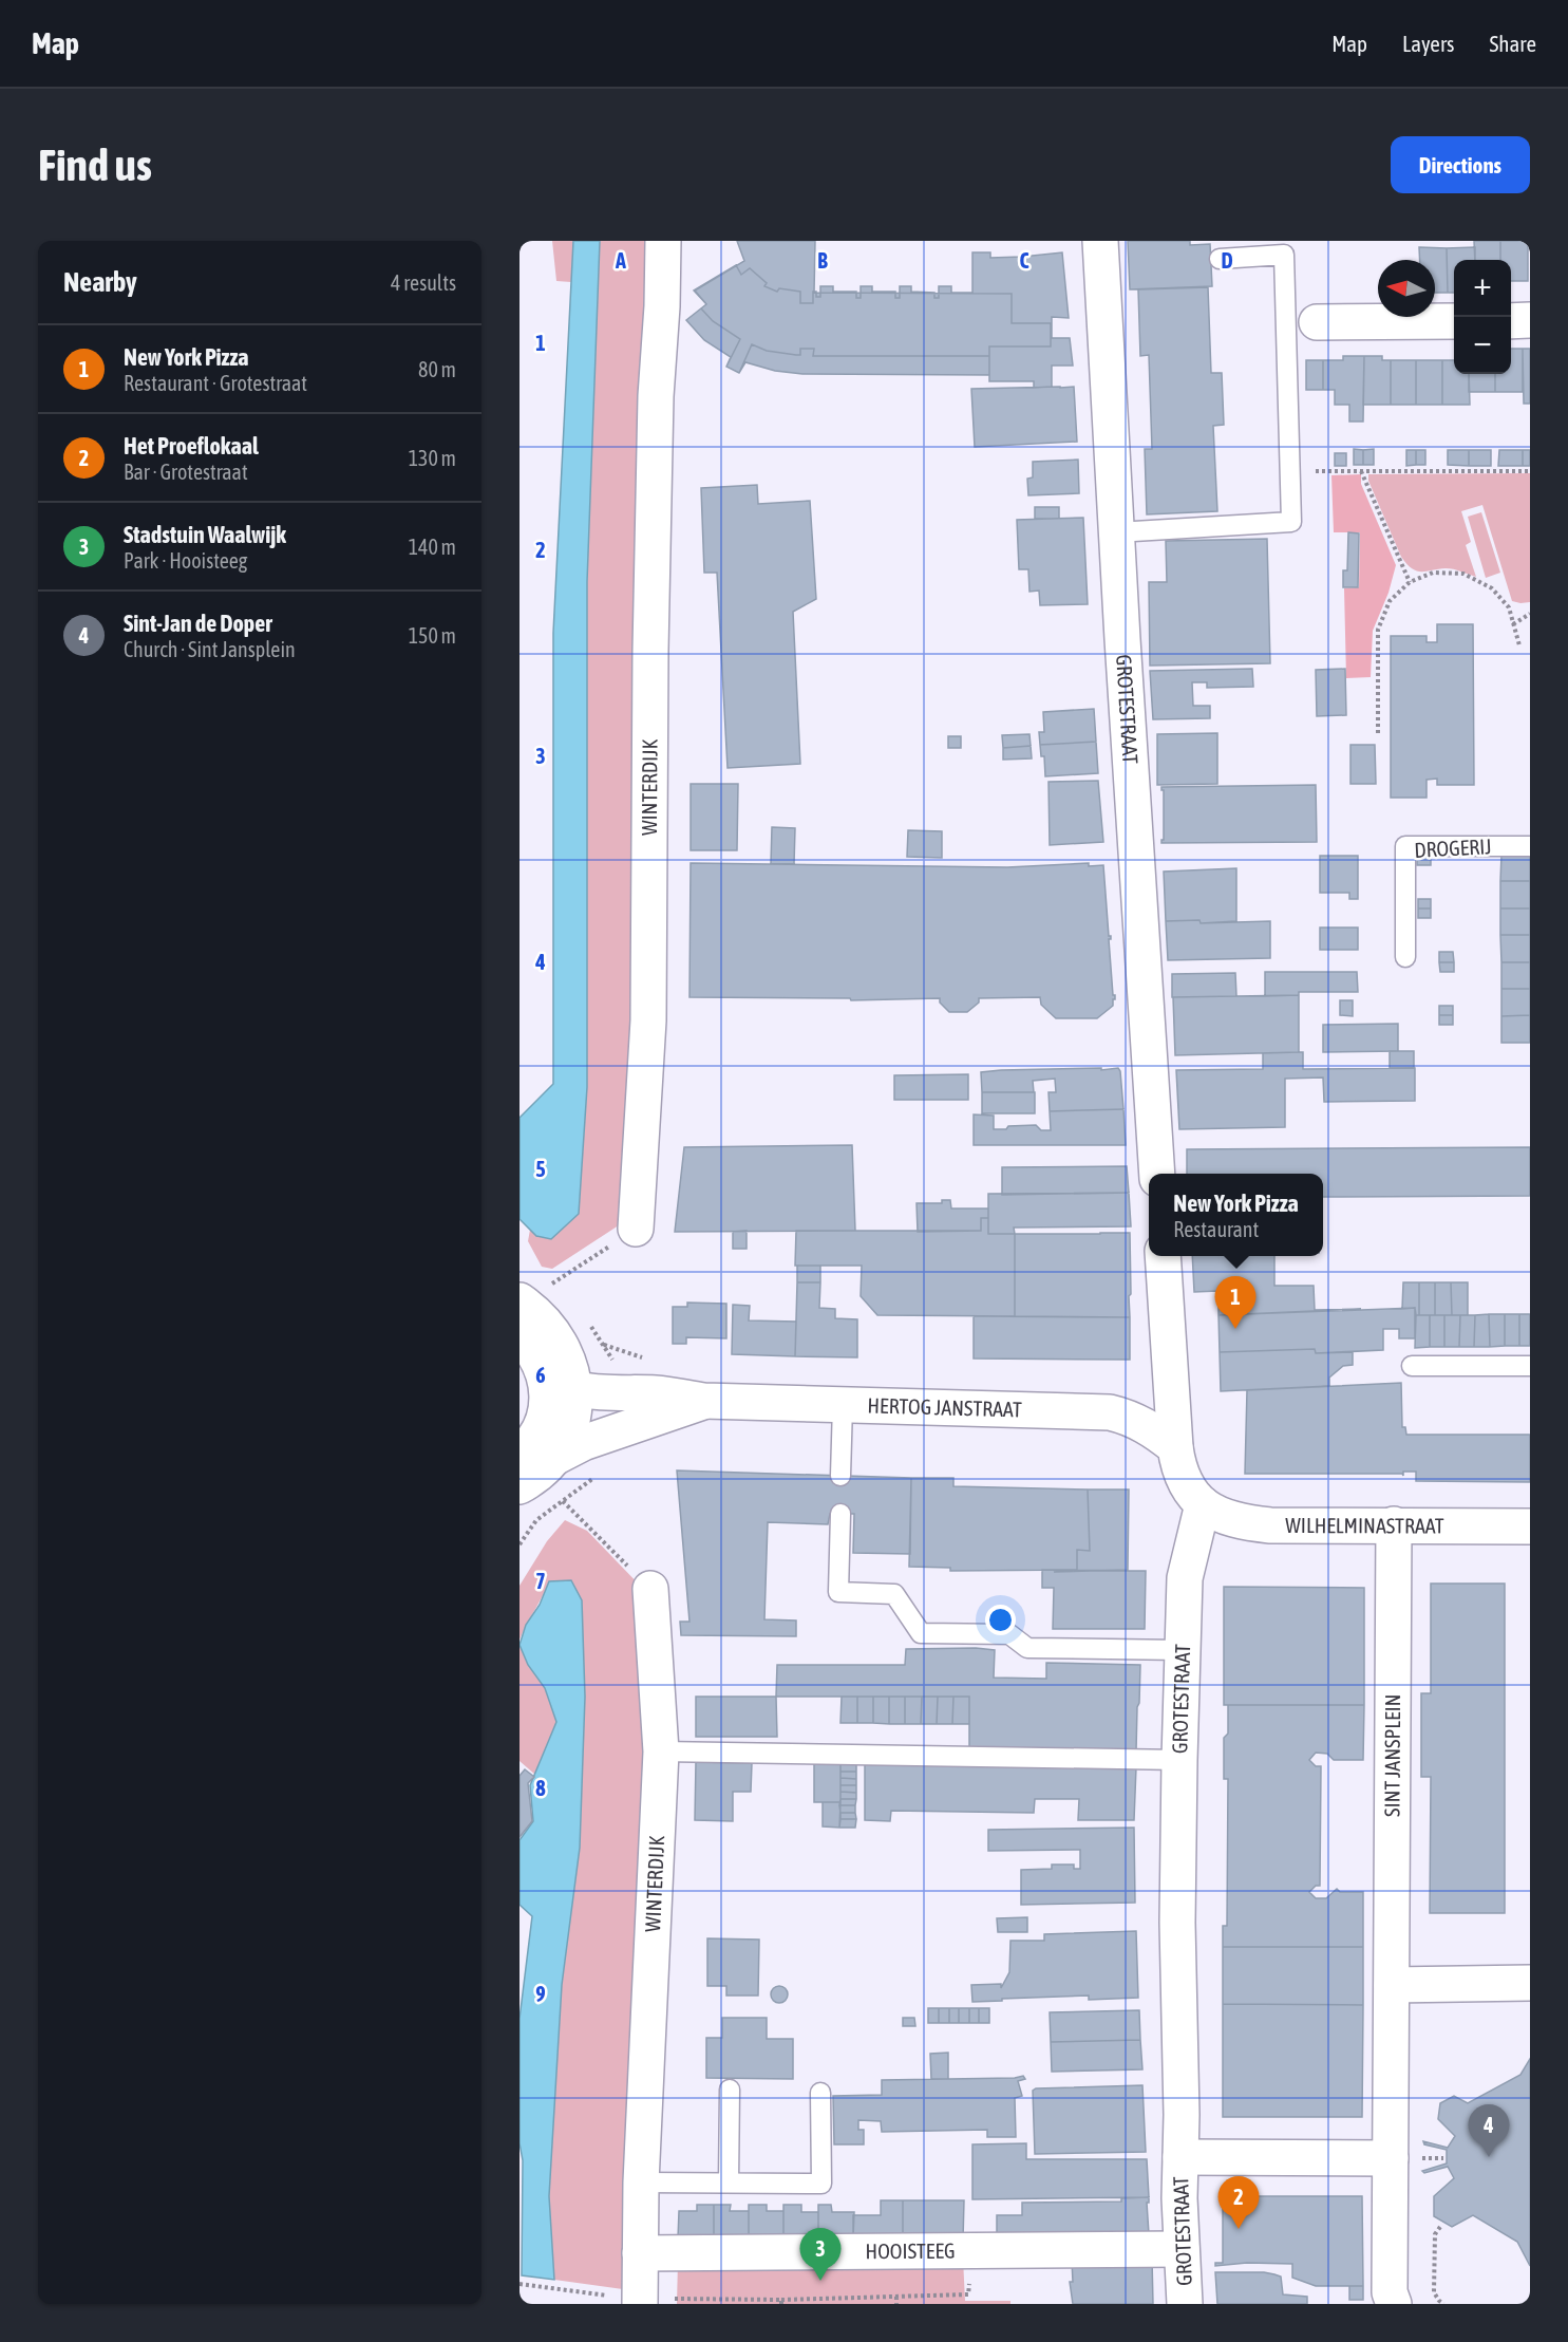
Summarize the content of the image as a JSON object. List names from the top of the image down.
{
  "streets": {
    "street": [
      "GROTESTRAAT",
      "WINTERDIJK",
      "HERTOG JANSTRAAT",
      "WILHELMINASTRAAT",
      "SINT JANSPLEIN",
      "HOOISTEEG"
    ],
    "lane": ["DROGERIJ"]
  },
  "crossings": [
    ["GROTESTRAAT", "WILHELMINASTRAAT"],
    ["GROTESTRAAT", "SINT JANSPLEIN"],
    ["GROTESTRAAT", "HOOISTEEG"],
    ["WINTERDIJK", "HOOISTEEG"],
    ["WILHELMINASTRAAT", "SINT JANSPLEIN"]
  ],
  "north": "left",
  "page": {
    "header": "Map",
    "nav": ["Map", "Layers", "Share"],
    "buttons": "Directions",
    "title": "Find us",
    "heading": ["Nearby", "4 results"],
    "map_buttons": ["+", "−"],
    "list": [
      {
        "mark": "1",
        "name": "New York Pizza",
        "note": "Restaurant · Grotestraat",
        "value": "80 m"
      },
      {
        "mark": "2",
        "name": "Het Proeflokaal",
        "note": "Bar · Grotestraat",
        "value": "130 m"
      },
      {
        "mark": "3",
        "name": "Stadstuin Waalwijk",
        "note": "Park · Hooisteeg",
        "value": "140 m"
      },
      {
        "mark": "4",
        "name": "Sint-Jan de Doper",
        "note": "Church · Sint Jansplein",
        "value": "150 m"
      }
    ],
    "popup": ["New York Pizza", "Restaurant"],
    "pins": [
      "1",
      "4",
      "2",
      "3"
    ]
  },
  "grid": {
    "columns": [
      "A",
      "B",
      "C",
      "D"
    ],
    "rows": [
      "1",
      "2",
      "3",
      "4",
      "5",
      "6",
      "7",
      "8",
      "9"
    ]
  }
}
